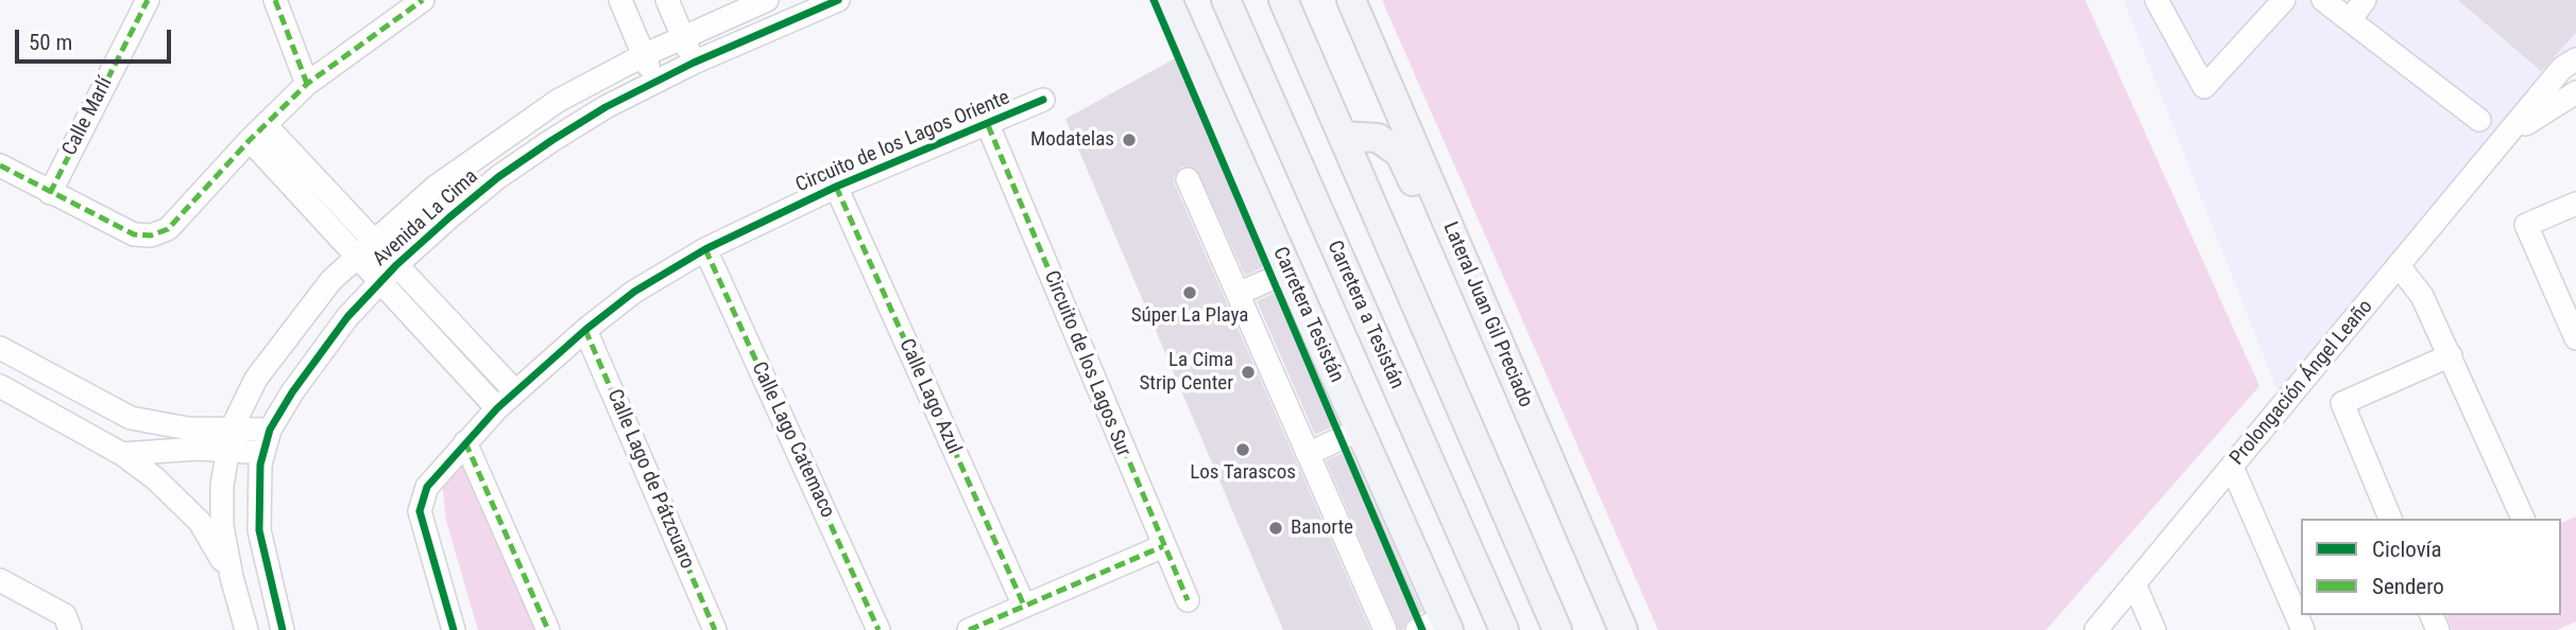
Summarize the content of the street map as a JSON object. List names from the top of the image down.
{
  "streets": {
    "main road": ["Carretera Tesistán", "Carretera a Tesistán", "Lateral Juan Gil Preciado"],
    "street": [
      "Calle Marlí",
      "Circuito de los Lagos Oriente",
      "Avenida La Cima",
      "Circuito de los Lagos Sur",
      "Prolongación Ángel Leaño",
      "Calle Lago Azul",
      "Calle Lago Catemaco",
      "Calle Lago de Pátzcuaro"
    ]
  },
  "crossings": [
    ["Circuito de los Lagos Oriente", "Circuito de los Lagos Sur"],
    ["Circuito de los Lagos Oriente", "Calle Lago Azul"],
    ["Circuito de los Lagos Oriente", "Calle Lago Catemaco"],
    ["Circuito de los Lagos Oriente", "Calle Lago de Pátzcuaro"]
  ],
  "places": [
    "Modatelas",
    "Súper La Playa",
    "La Cima Strip Center",
    "Los Tarascos",
    "Banorte"
  ],
  "legend": ["Ciclovía", "Sendero"],
  "scale_bar": "50 m"
}
